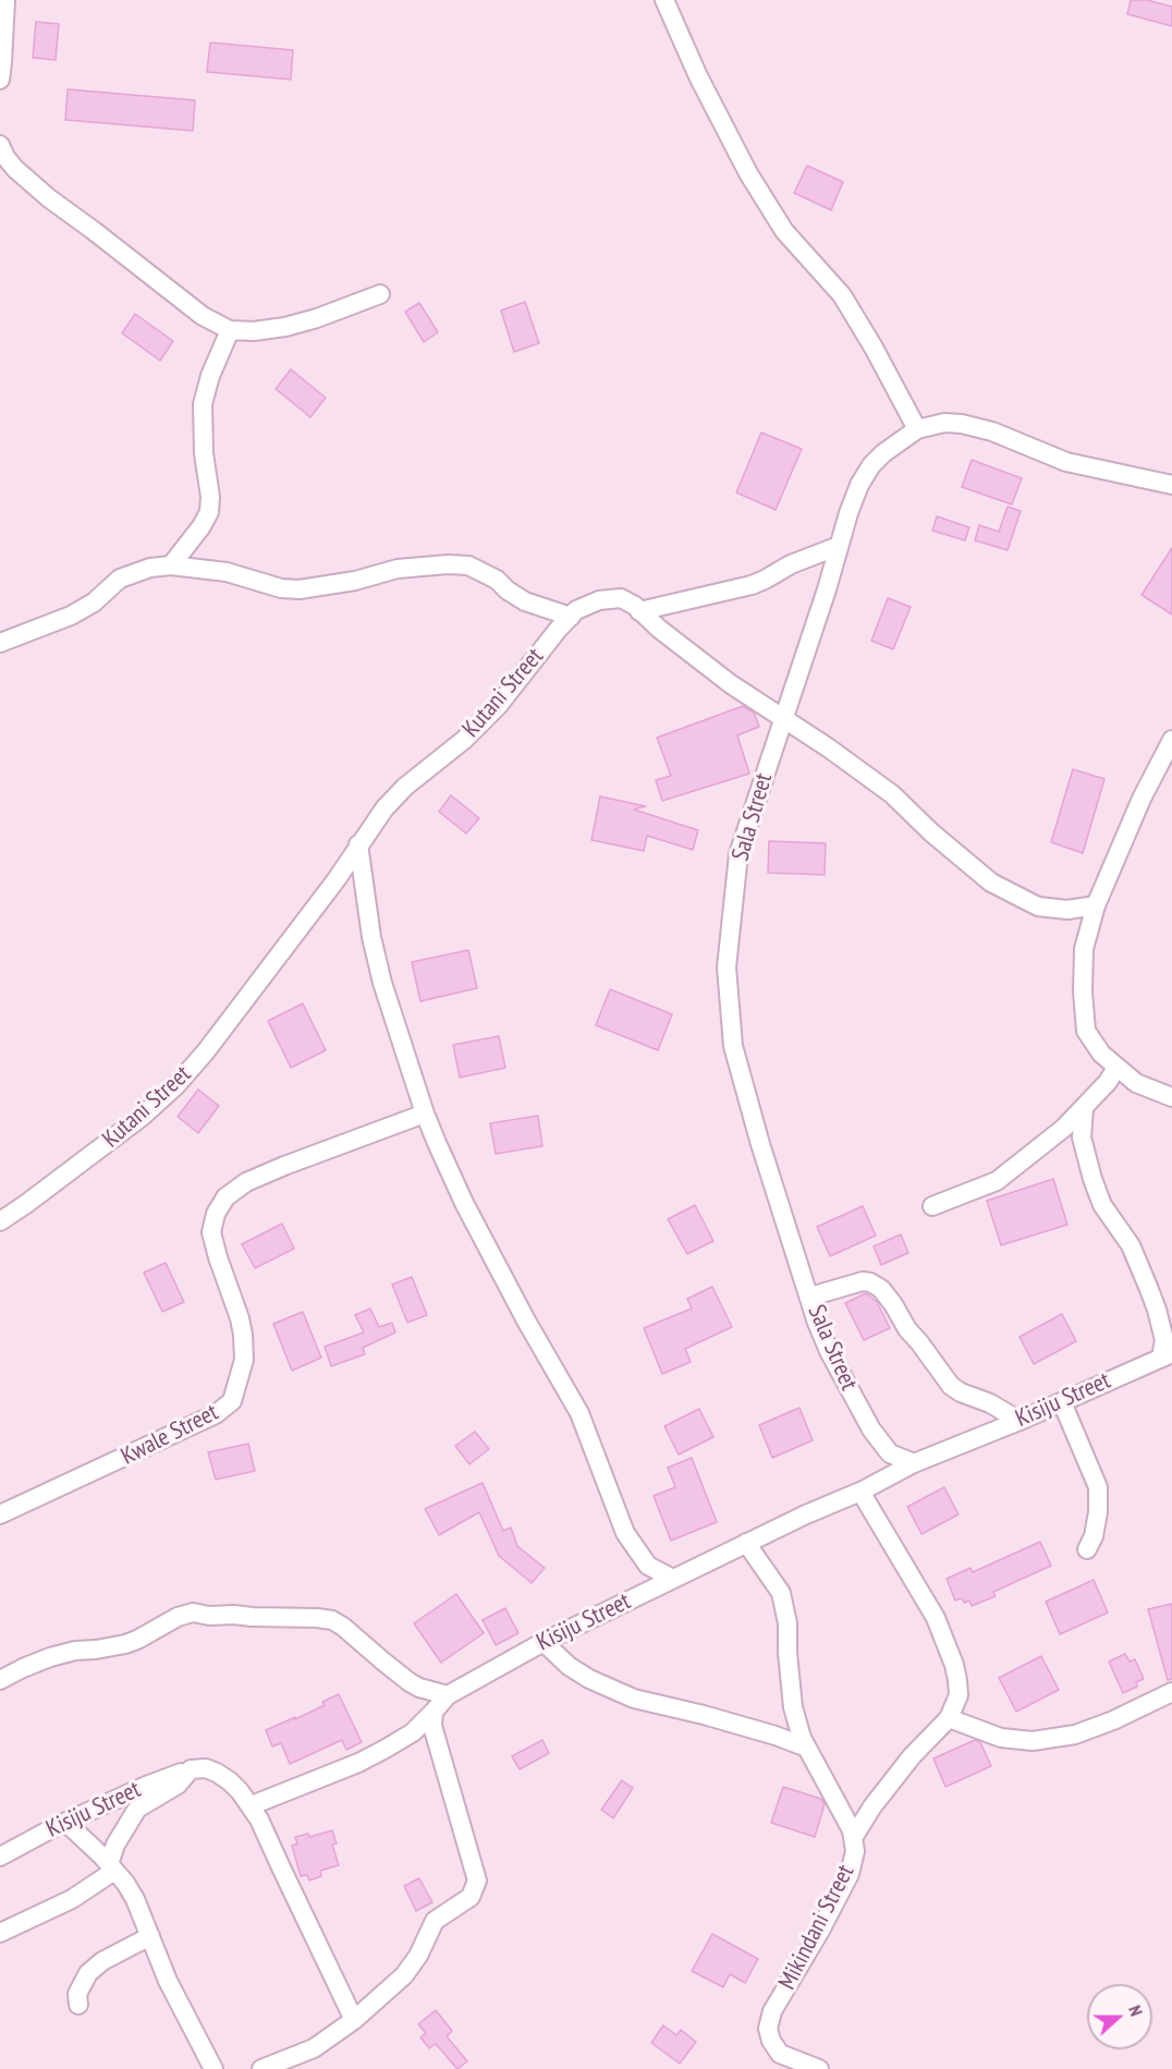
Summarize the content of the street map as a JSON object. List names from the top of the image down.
{
  "streets": {
    "street": [
      "Kutani Street",
      "Sala Street",
      "Kisiju Street",
      "Kwale Street",
      "Mikindani Street"
    ]
  },
  "crossings": [
    ["Kutani Street", "Sala Street"],
    ["Sala Street", "Kisiju Street"],
    ["Kisiju Street", "Mikindani Street"]
  ],
  "north": "right"
}
